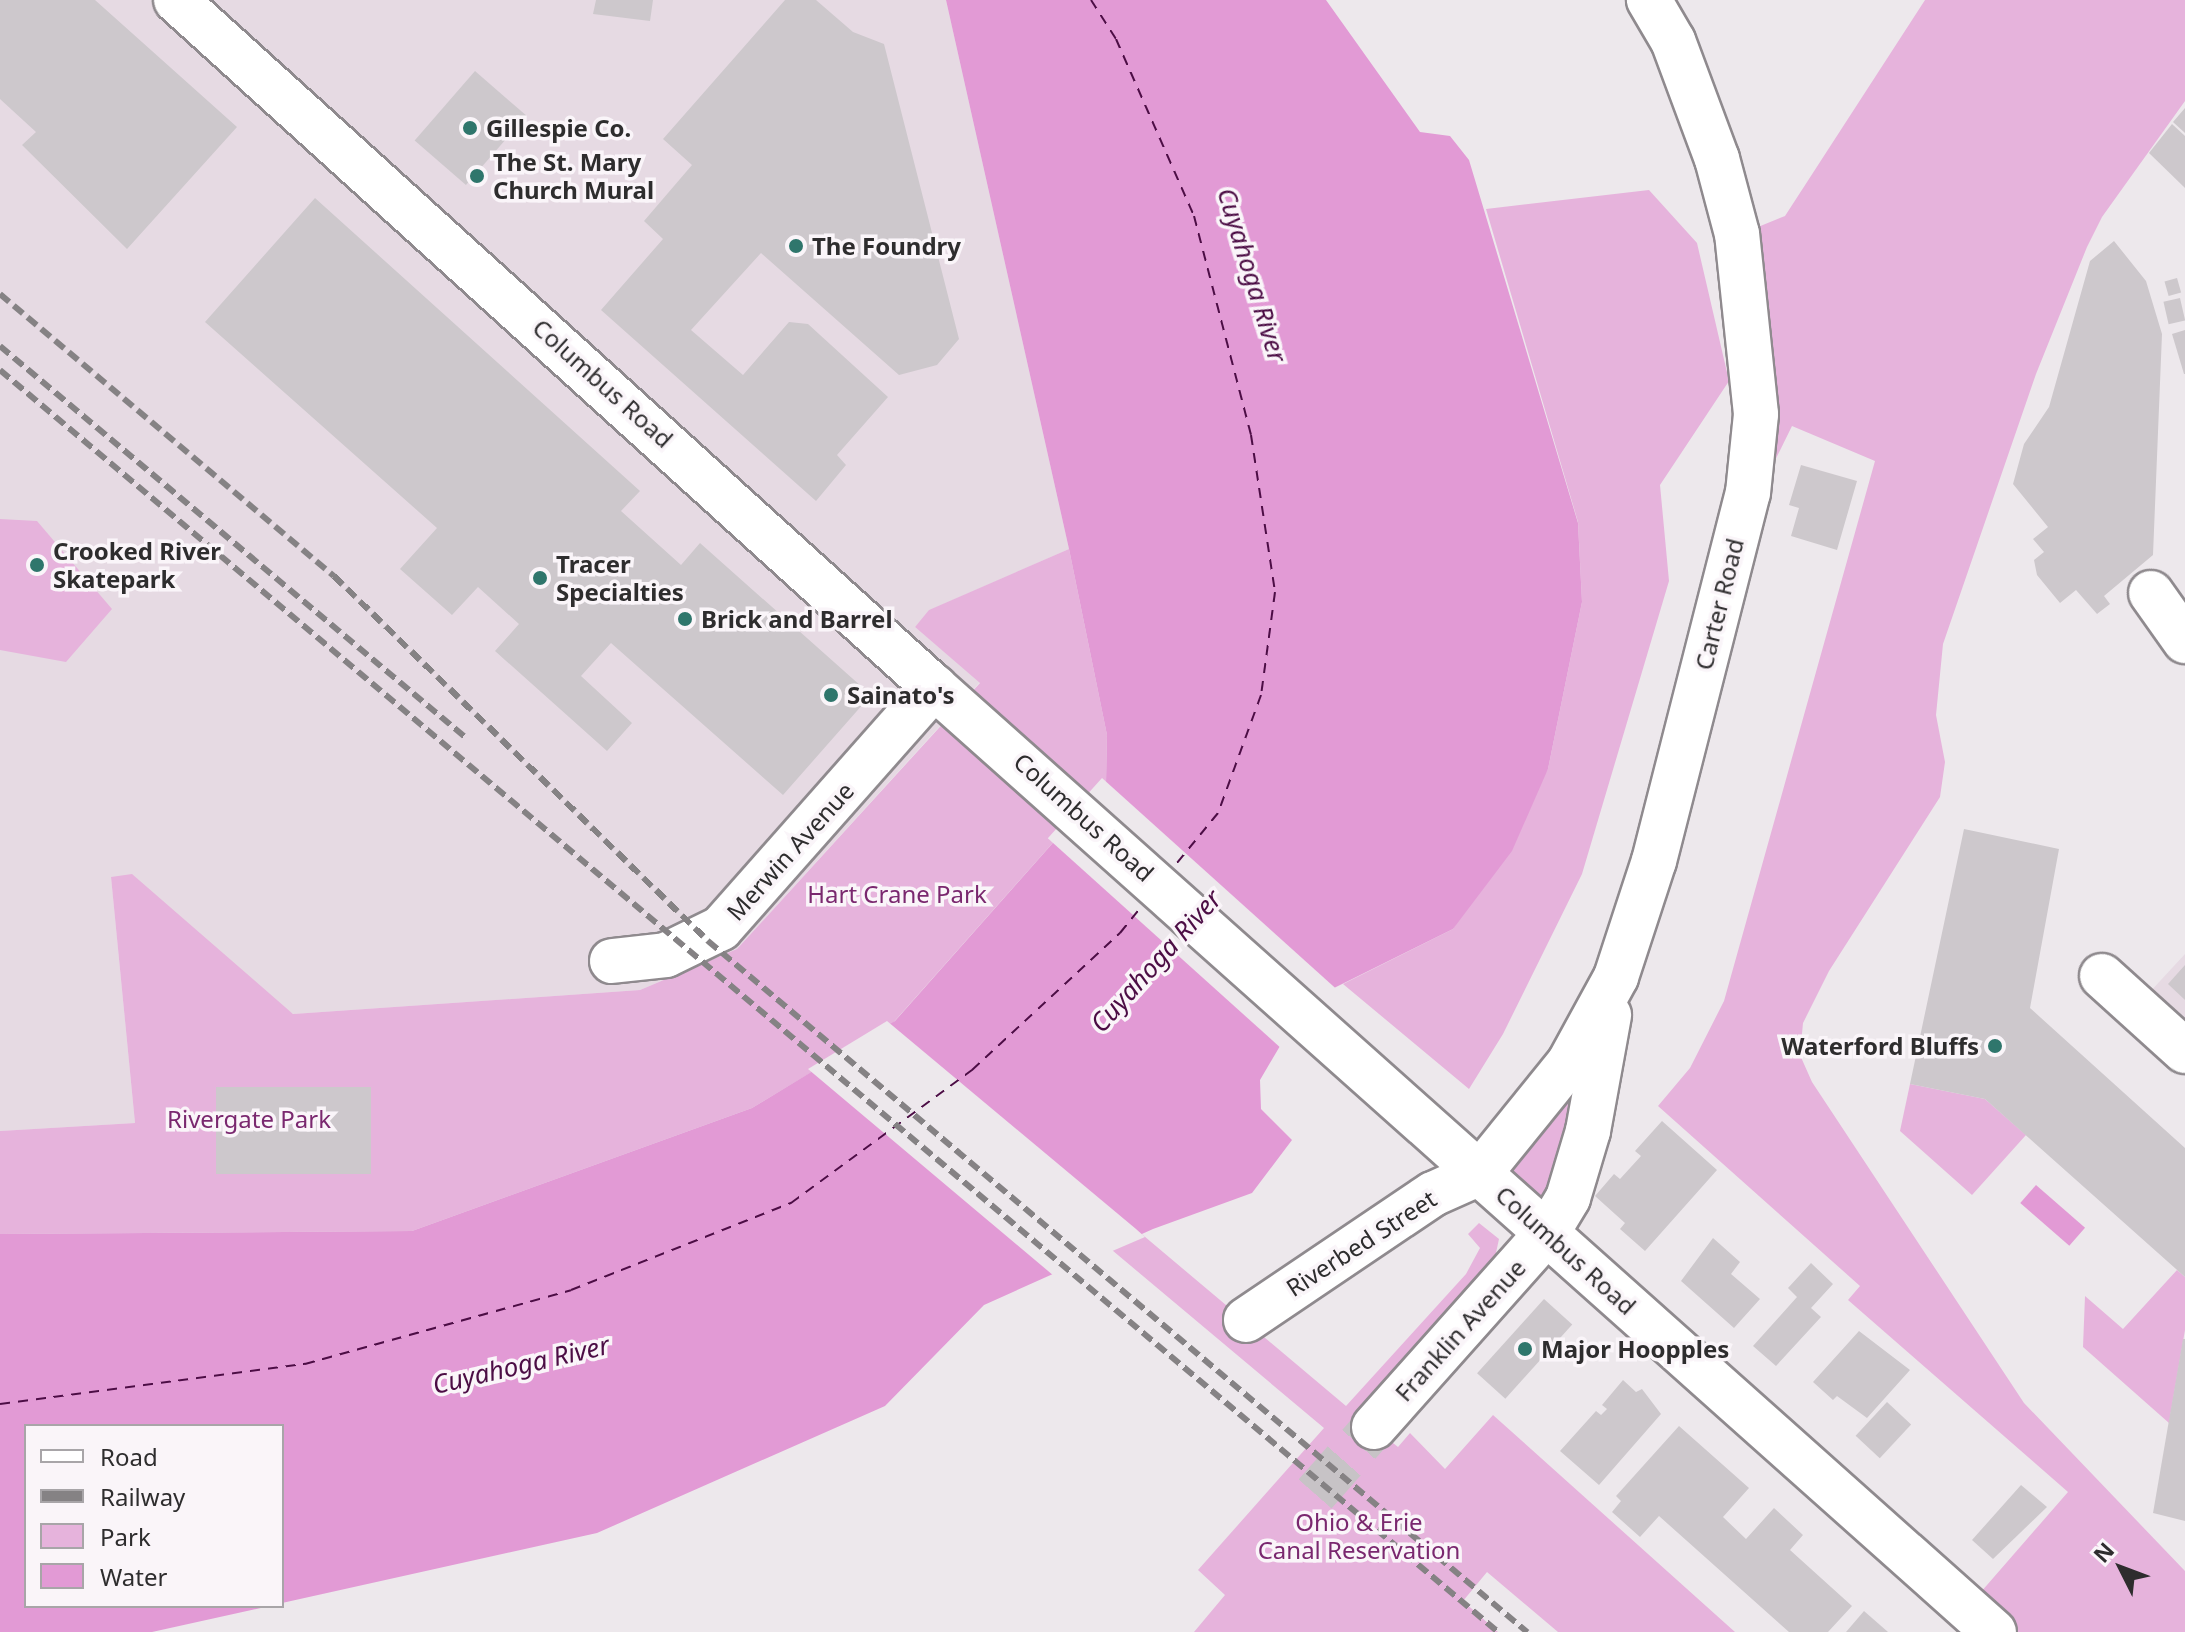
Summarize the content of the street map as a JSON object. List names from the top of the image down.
{
  "streets": {
    "street": [
      "Columbus Road",
      "Carter Road",
      "Merwin Avenue",
      "Riverbed Street",
      "Franklin Avenue"
    ]
  },
  "crossings": [
    ["Columbus Road", "Carter Road"],
    ["Columbus Road", "Merwin Avenue"],
    ["Columbus Road", "Riverbed Street"],
    ["Columbus Road", "Franklin Avenue"],
    ["Carter Road", "Riverbed Street"],
    ["Carter Road", "Franklin Avenue"]
  ],
  "water": ["Cuyahoga River"],
  "parks": ["Hart Crane Park", "Rivergate Park", "Ohio & Erie Canal Reservation"],
  "places": [
    "Gillespie Co.",
    "The St. Mary Church Mural",
    "The Foundry",
    "Crooked River Skatepark",
    "Tracer Specialties",
    "Brick and Barrel",
    "Sainato's",
    "Waterford Bluffs",
    "Major Hoopples"
  ],
  "legend": [
    "Road",
    "Railway",
    "Park",
    "Water"
  ],
  "north": "top left"
}
